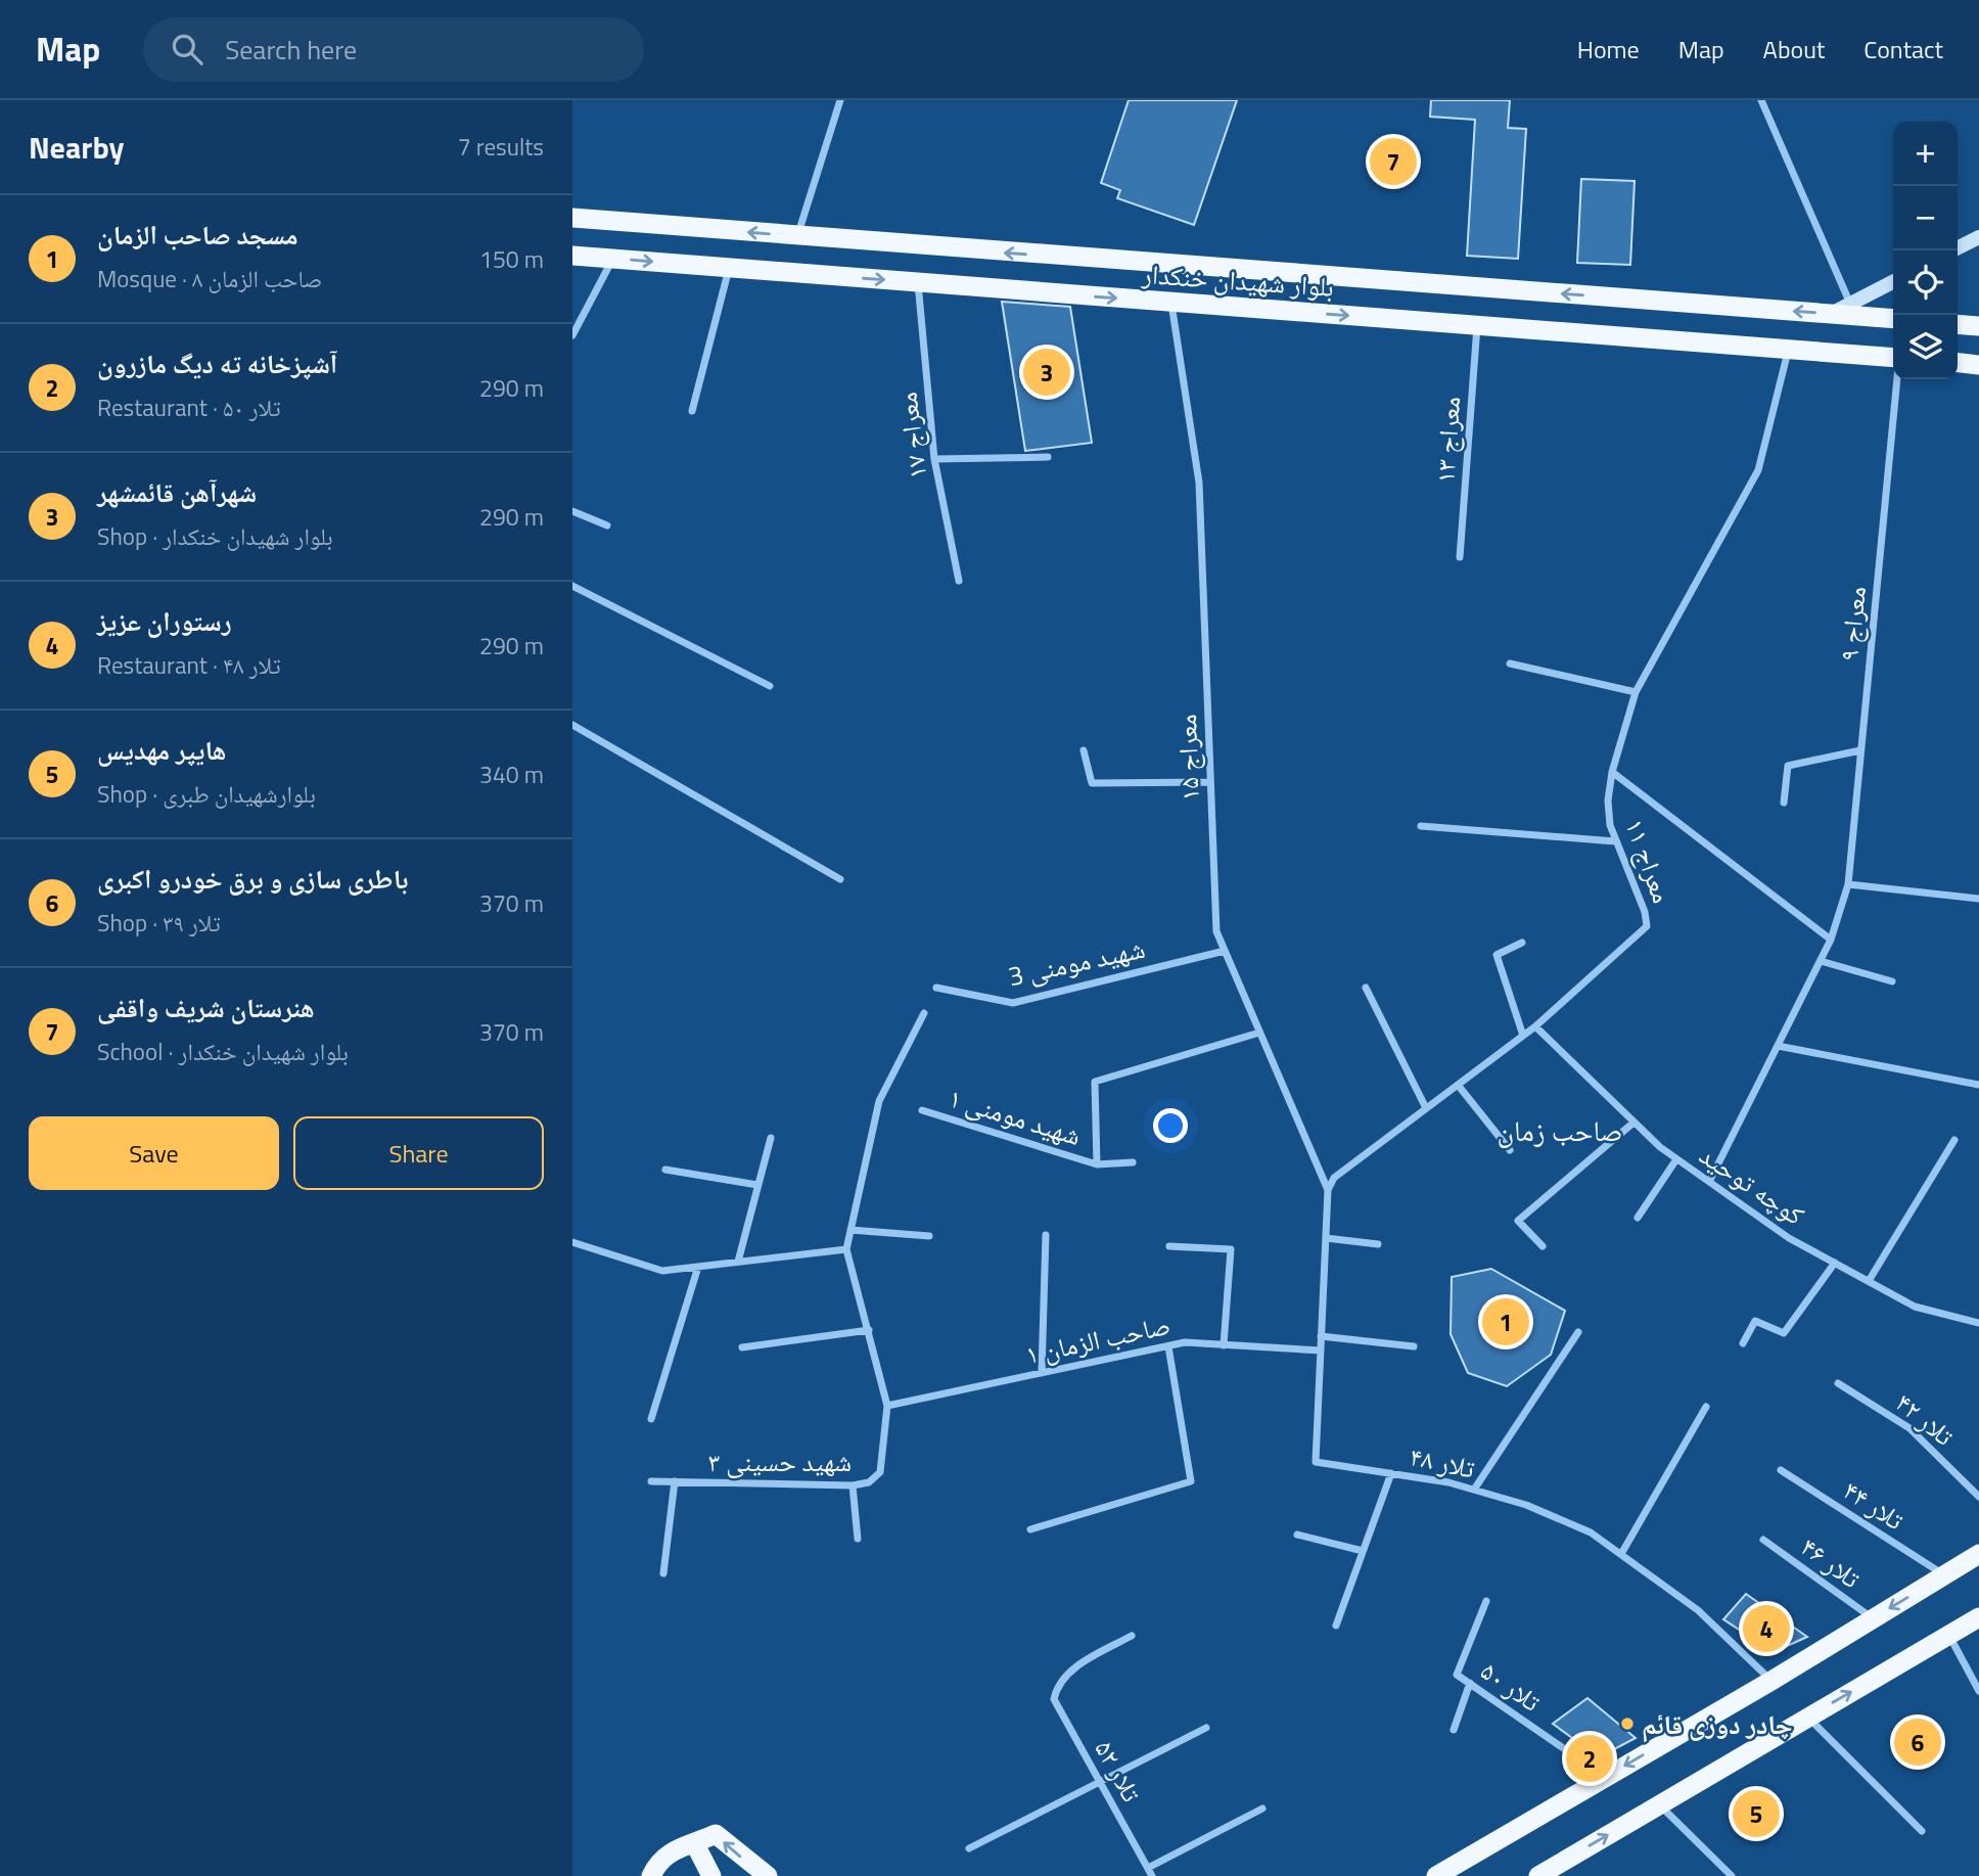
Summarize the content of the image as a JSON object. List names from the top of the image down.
{
  "streets": {
    "highway": ["بلوار شهیدان خنکدار"],
    "street": [
      "معراج ۱۷",
      "معراج ۱۳",
      "معراج ۹",
      "معراج ۱۵",
      "معراج ۱۱",
      "شهید مومنی 3",
      "شهید مومنی ۱",
      "کوچه توحید",
      "صاحب الزمان ۱",
      "تلار ۴۲",
      "شهید حسینی ۳",
      "تلار ۴۸",
      "تلار ۴۴",
      "تلار ۴۶",
      "تلار ۵۰",
      "تلار ۵۲"
    ]
  },
  "crossings": [
    ["بلوار شهیدان خنکدار", "معراج ۱۷"],
    ["بلوار شهیدان خنکدار", "معراج ۱۳"],
    ["بلوار شهیدان خنکدار", "معراج ۱۵"],
    ["بلوار شهیدان خنکدار", "معراج ۱۱"],
    ["معراج ۹", "کوچه توحید"],
    ["معراج ۱۵", "معراج ۱۱"],
    ["معراج ۱۵", "شهید مومنی 3"],
    ["معراج ۱۵", "شهید مومنی ۱"],
    ["معراج ۱۵", "تلار ۴۸"],
    ["معراج ۱۱", "کوچه توحید"],
    ["معراج ۱۱", "تلار ۴۸"],
    ["صاحب الزمان ۱", "شهید حسینی ۳"],
    ["صاحب الزمان ۱", "تلار ۴۸"]
  ],
  "districts": ["صاحب زمان"],
  "places": ["چادر دوزی قائم"],
  "page": {
    "header": "Map",
    "search": "Search here",
    "nav": [
      "Home",
      "Map",
      "About",
      "Contact"
    ],
    "heading": ["Nearby", "7 results"],
    "map_buttons": ["+", "−"],
    "pins": [
      "7",
      "3",
      "1",
      "4",
      "6",
      "2",
      "5"
    ],
    "list": [
      {
        "mark": "1",
        "name": "مسجد صاحب الزمان",
        "note": "Mosque · صاحب الزمان ۸",
        "value": "150 m"
      },
      {
        "mark": "2",
        "name": "آشپزخانه ته دیگ مازرون",
        "note": "Restaurant · تلار ۵۰",
        "value": "290 m"
      },
      {
        "mark": "3",
        "name": "شهرآهن قائمشهر",
        "note": "Shop · بلوار شهیدان خنکدار",
        "value": "290 m"
      },
      {
        "mark": "4",
        "name": "رستوران عزیز",
        "note": "Restaurant · تلار ۴۸",
        "value": "290 m"
      },
      {
        "mark": "5",
        "name": "هایپر مهدیس",
        "note": "Shop · بلوارشهیدان طبری",
        "value": "340 m"
      },
      {
        "mark": "6",
        "name": "باطری سازی و برق خودرو اکبری",
        "note": "Shop · تلار ۳۹",
        "value": "370 m"
      },
      {
        "mark": "7",
        "name": "هنرستان شریف واقفی",
        "note": "School · بلوار شهیدان خنکدار",
        "value": "370 m"
      }
    ],
    "buttons": ["Save", "Share"]
  }
}
